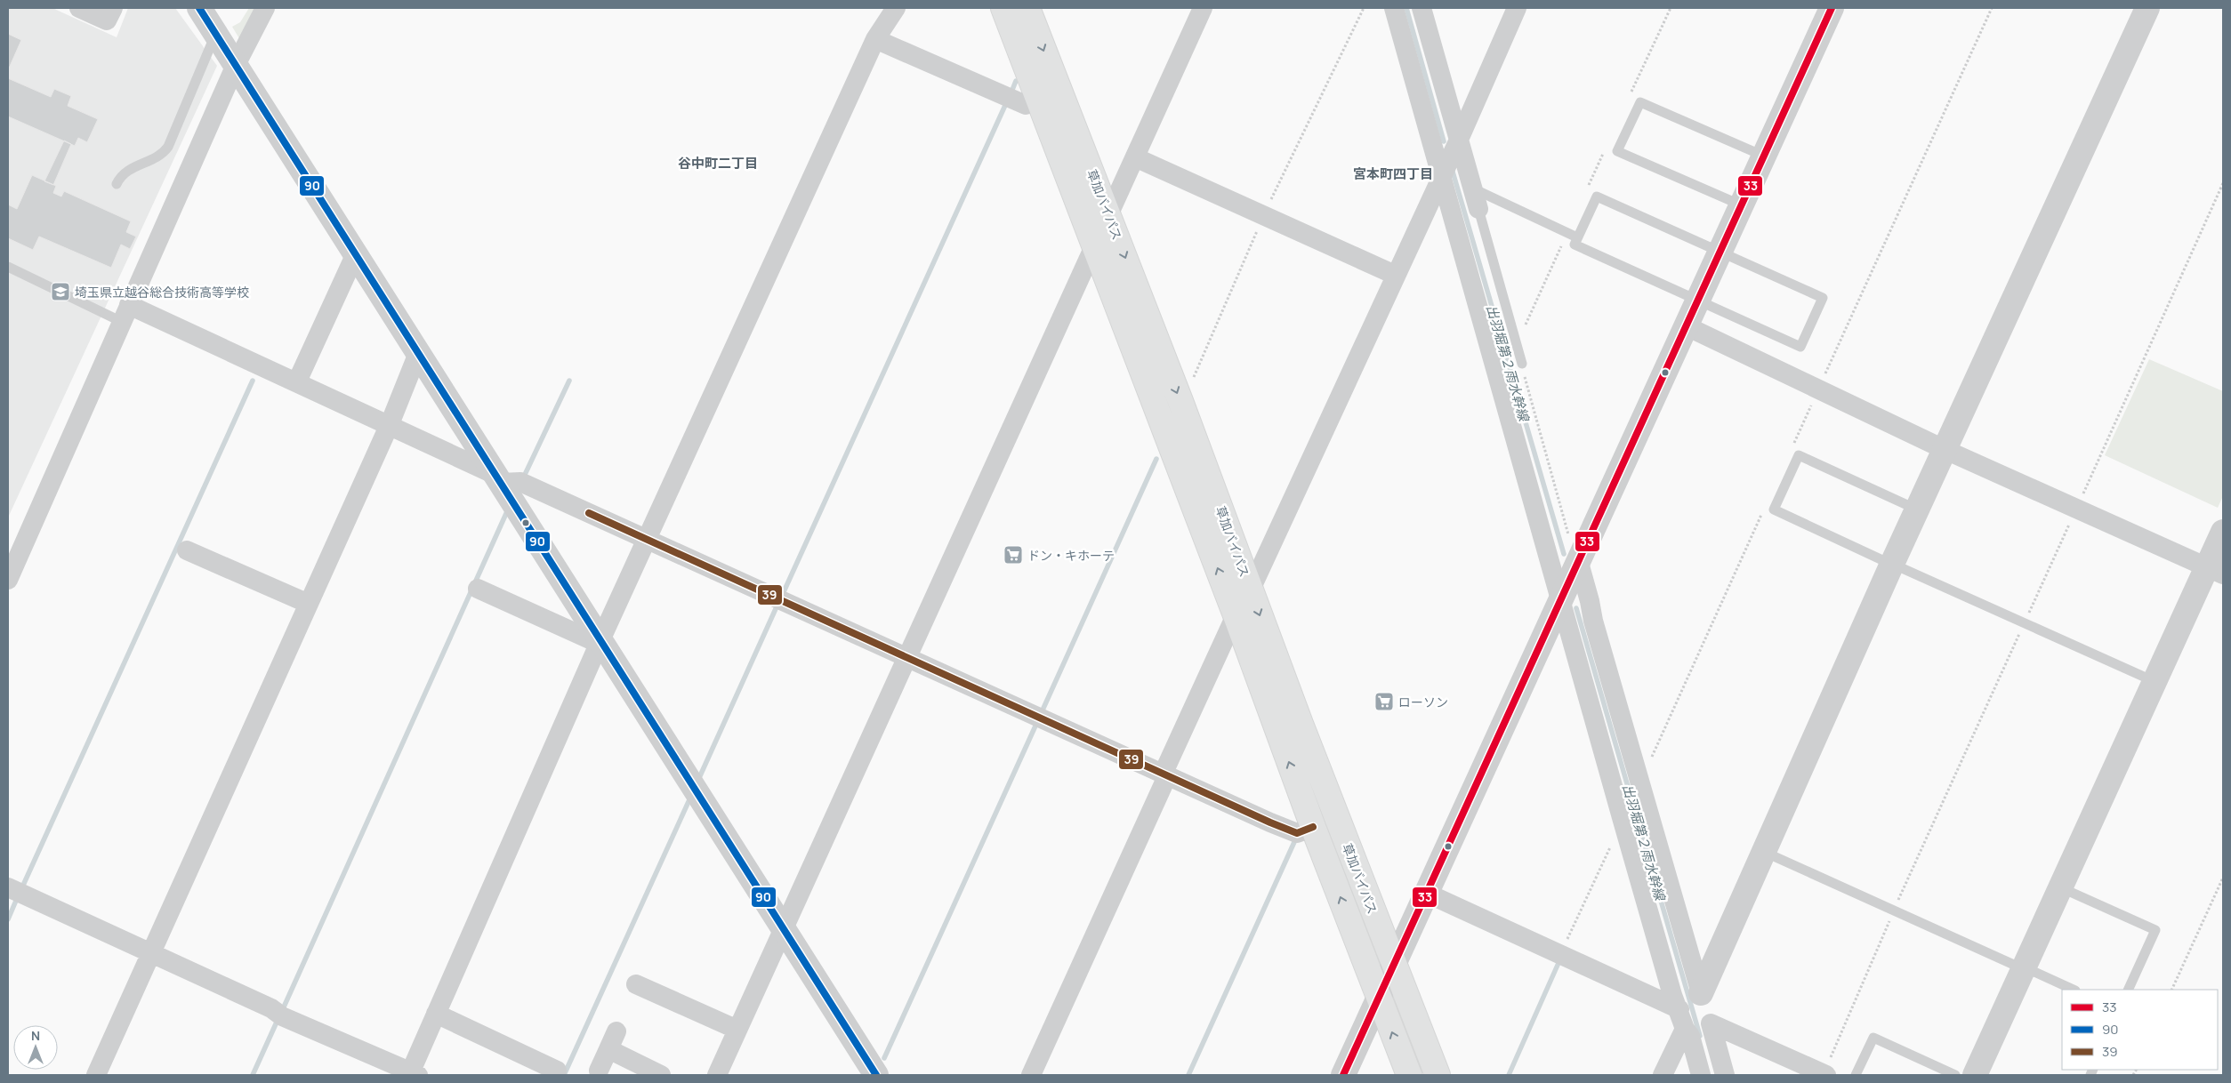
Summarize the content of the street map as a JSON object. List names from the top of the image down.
{
  "streets": {
    "highway": ["草加バイパス"]
  },
  "districts": ["谷中町二丁目", "宮本町四丁目"],
  "water": ["出羽堀第２雨水幹線"],
  "places": {
    "school or university": ["埼玉県立越谷総合技術高等学校"],
    "supermarket": ["ドン・キホーテ", "ローソン"]
  },
  "lines": ["transit line 33", "transit line 90", "transit line 39"],
  "legend": ["33", "90", "39"],
  "north": "top"
}
